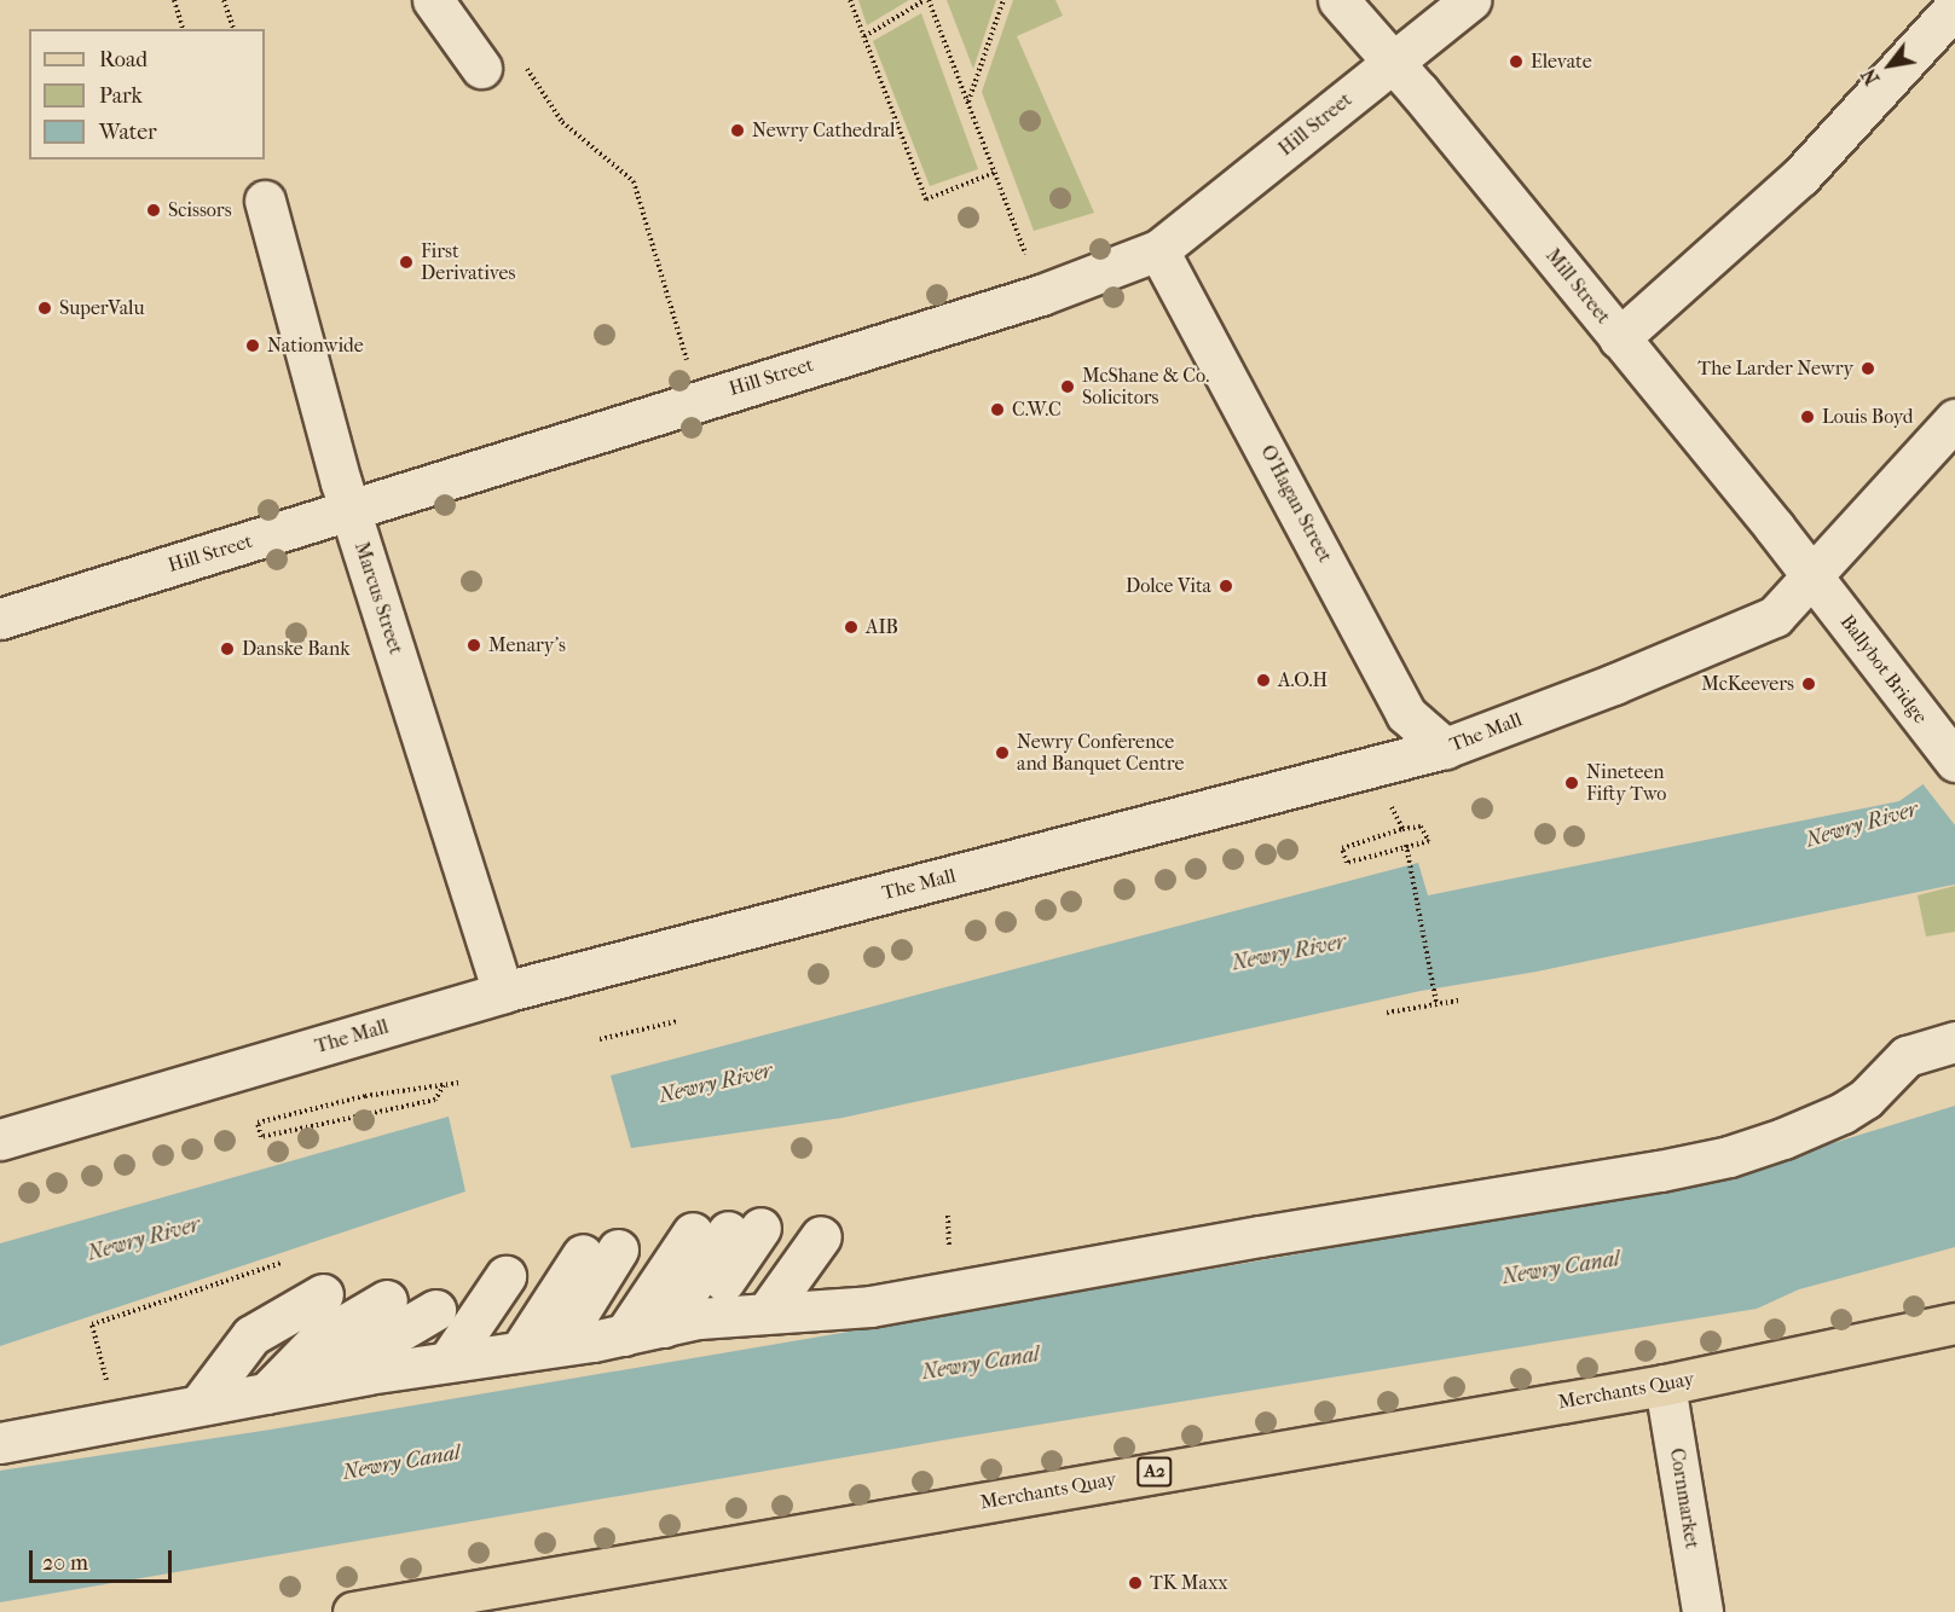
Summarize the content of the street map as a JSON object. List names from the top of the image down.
{
  "streets": {
    "main road": ["Merchants Quay", "A2"],
    "street": [
      "Hill Street",
      "Mill Street",
      "O'Hagan Street",
      "Marcus Street",
      "Ballybot Bridge",
      "The Mall",
      "Cornmarket"
    ]
  },
  "crossings": [
    ["Hill Street", "Mill Street"],
    ["Hill Street", "O'Hagan Street"],
    ["Hill Street", "Marcus Street"],
    ["Mill Street", "Ballybot Bridge"],
    ["Mill Street", "The Mall"],
    ["O'Hagan Street", "The Mall"],
    ["Marcus Street", "The Mall"],
    ["Ballybot Bridge", "The Mall"],
    ["Merchants Quay", "Cornmarket"]
  ],
  "water": ["Newry River", "Newry Canal"],
  "places": [
    "Elevate",
    "Newry Cathedral",
    "Scissors",
    "First Derivatives",
    "SuperValu",
    "Nationwide",
    "The Larder Newry",
    "McShane & Co. Solicitors",
    "C.W.C",
    "Louis Boyd",
    "Dolce Vita",
    "AIB",
    "Menary's",
    "Danske Bank",
    "A.O.H",
    "McKeevers",
    "Newry Conference and Banquet Centre",
    "Nineteen Fifty Two",
    "TK Maxx"
  ],
  "legend": ["Road", "Park", "Water"],
  "scale_bar": "20 m",
  "north": "bottom left"
}
